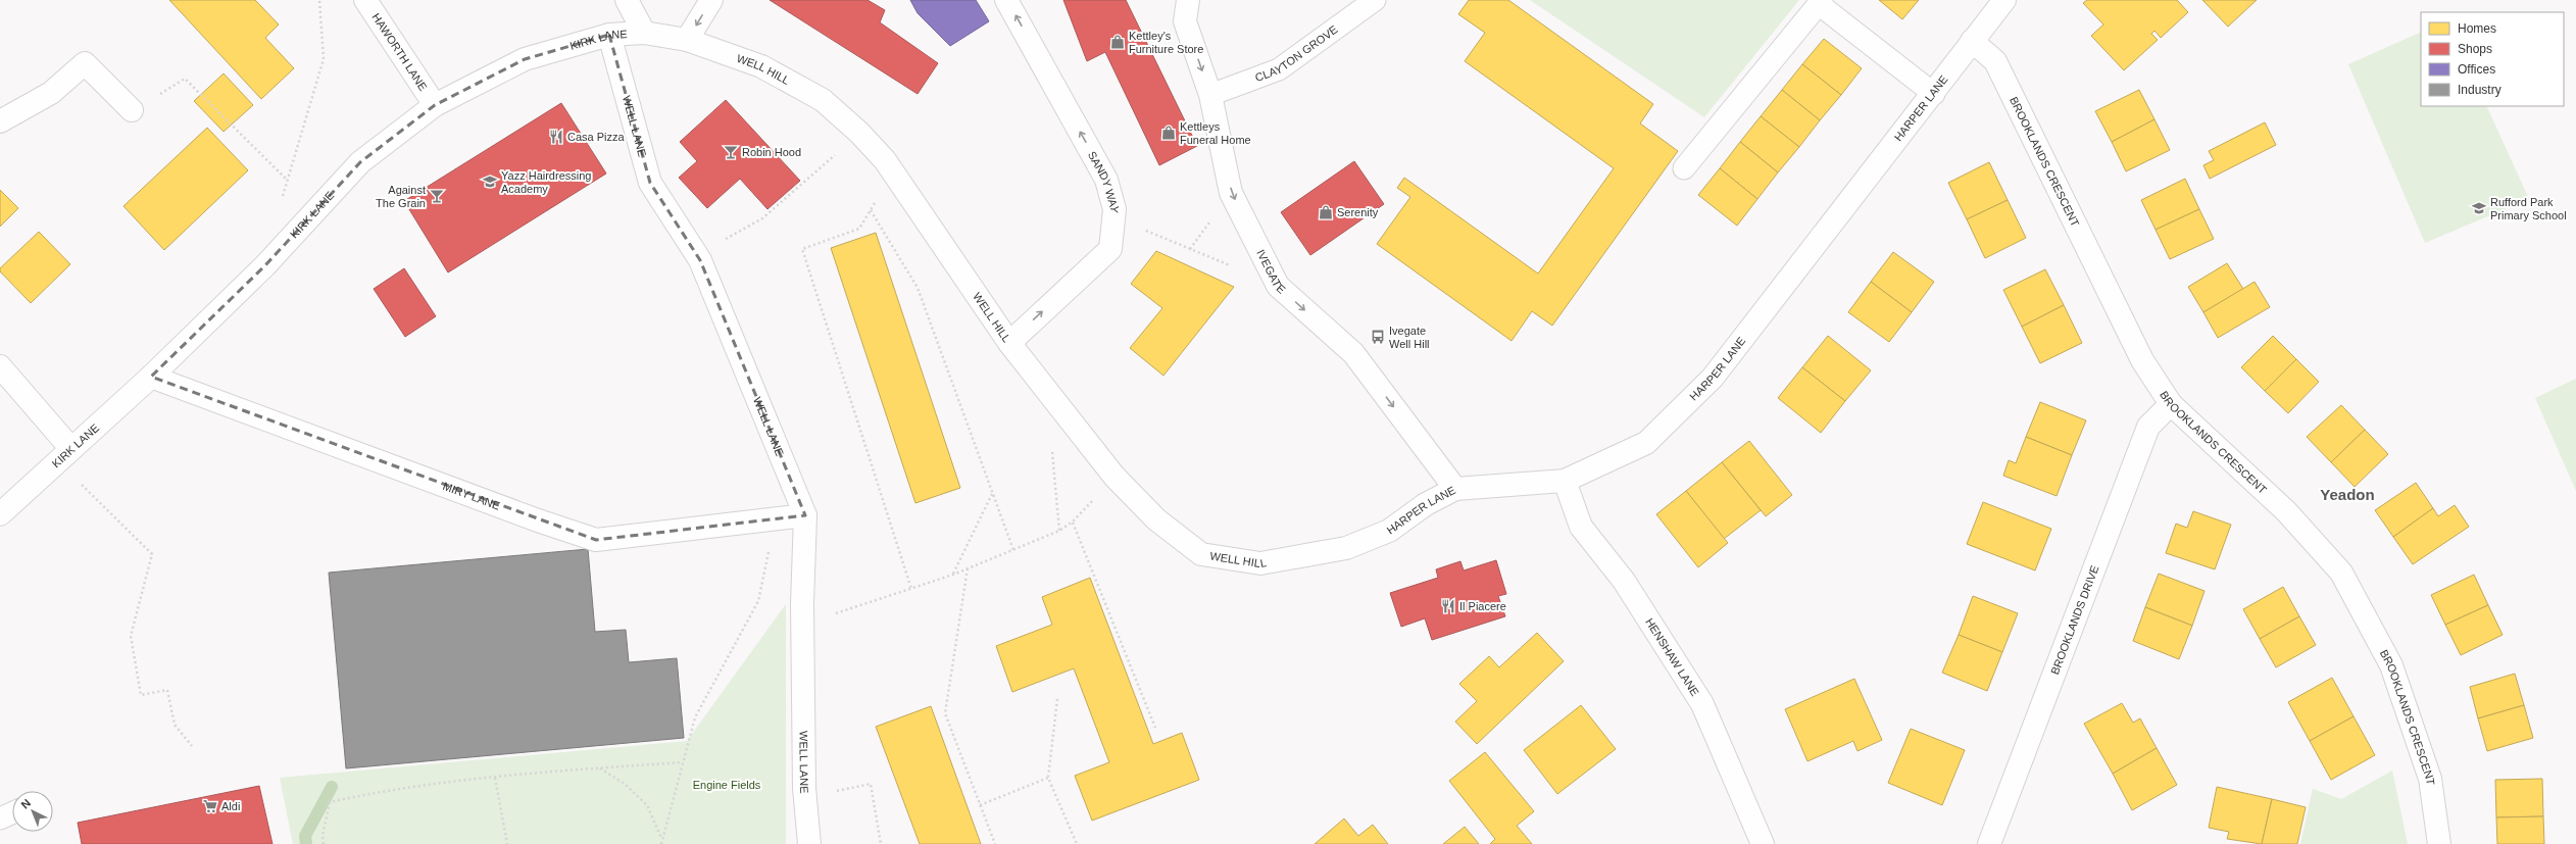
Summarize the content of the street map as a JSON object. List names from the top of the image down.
{
  "streets": {
    "street": [
      "KIRK LANE",
      "HAWORTH LANE",
      "WELL HILL",
      "HARPER LANE",
      "WELL LANE",
      "BROOKLANDS CRESCENT",
      "SANDY WAY",
      "IVEGATE",
      "MIRY LANE",
      "BROOKLANDS DRIVE",
      "HENSHAW LANE"
    ],
    "lane": ["CLAYTON GROVE"]
  },
  "crossings": [
    ["KIRK LANE", "HAWORTH LANE"],
    ["KIRK LANE", "WELL HILL"],
    ["KIRK LANE", "WELL LANE"],
    ["KIRK LANE", "MIRY LANE"],
    ["CLAYTON GROVE", "IVEGATE"],
    ["WELL HILL", "HARPER LANE"],
    ["WELL HILL", "SANDY WAY"],
    ["HARPER LANE", "BROOKLANDS CRESCENT"],
    ["HARPER LANE", "IVEGATE"],
    ["HARPER LANE", "HENSHAW LANE"],
    ["WELL LANE", "MIRY LANE"],
    ["BROOKLANDS CRESCENT", "BROOKLANDS DRIVE"]
  ],
  "one_way": ["SANDY WAY", "IVEGATE"],
  "districts": ["Yeadon"],
  "parks": ["Engine Fields"],
  "places": {
    "shop": ["Kettley's Furniture Store", "Kettleys Funeral Home", "Serenity"],
    "restaurant": ["Casa Pizza", "Il Piacere"],
    "bar": ["Robin Hood", "Against The Grain"],
    "school or university": ["Yazz Hairdressing Academy", "Rufford Park Primary School"],
    "bus stop": ["Ivegate Well Hill"],
    "supermarket": ["Aldi"]
  },
  "legend": [
    "Homes",
    "Shops",
    "Offices",
    "Industry"
  ],
  "north": "top left"
}
